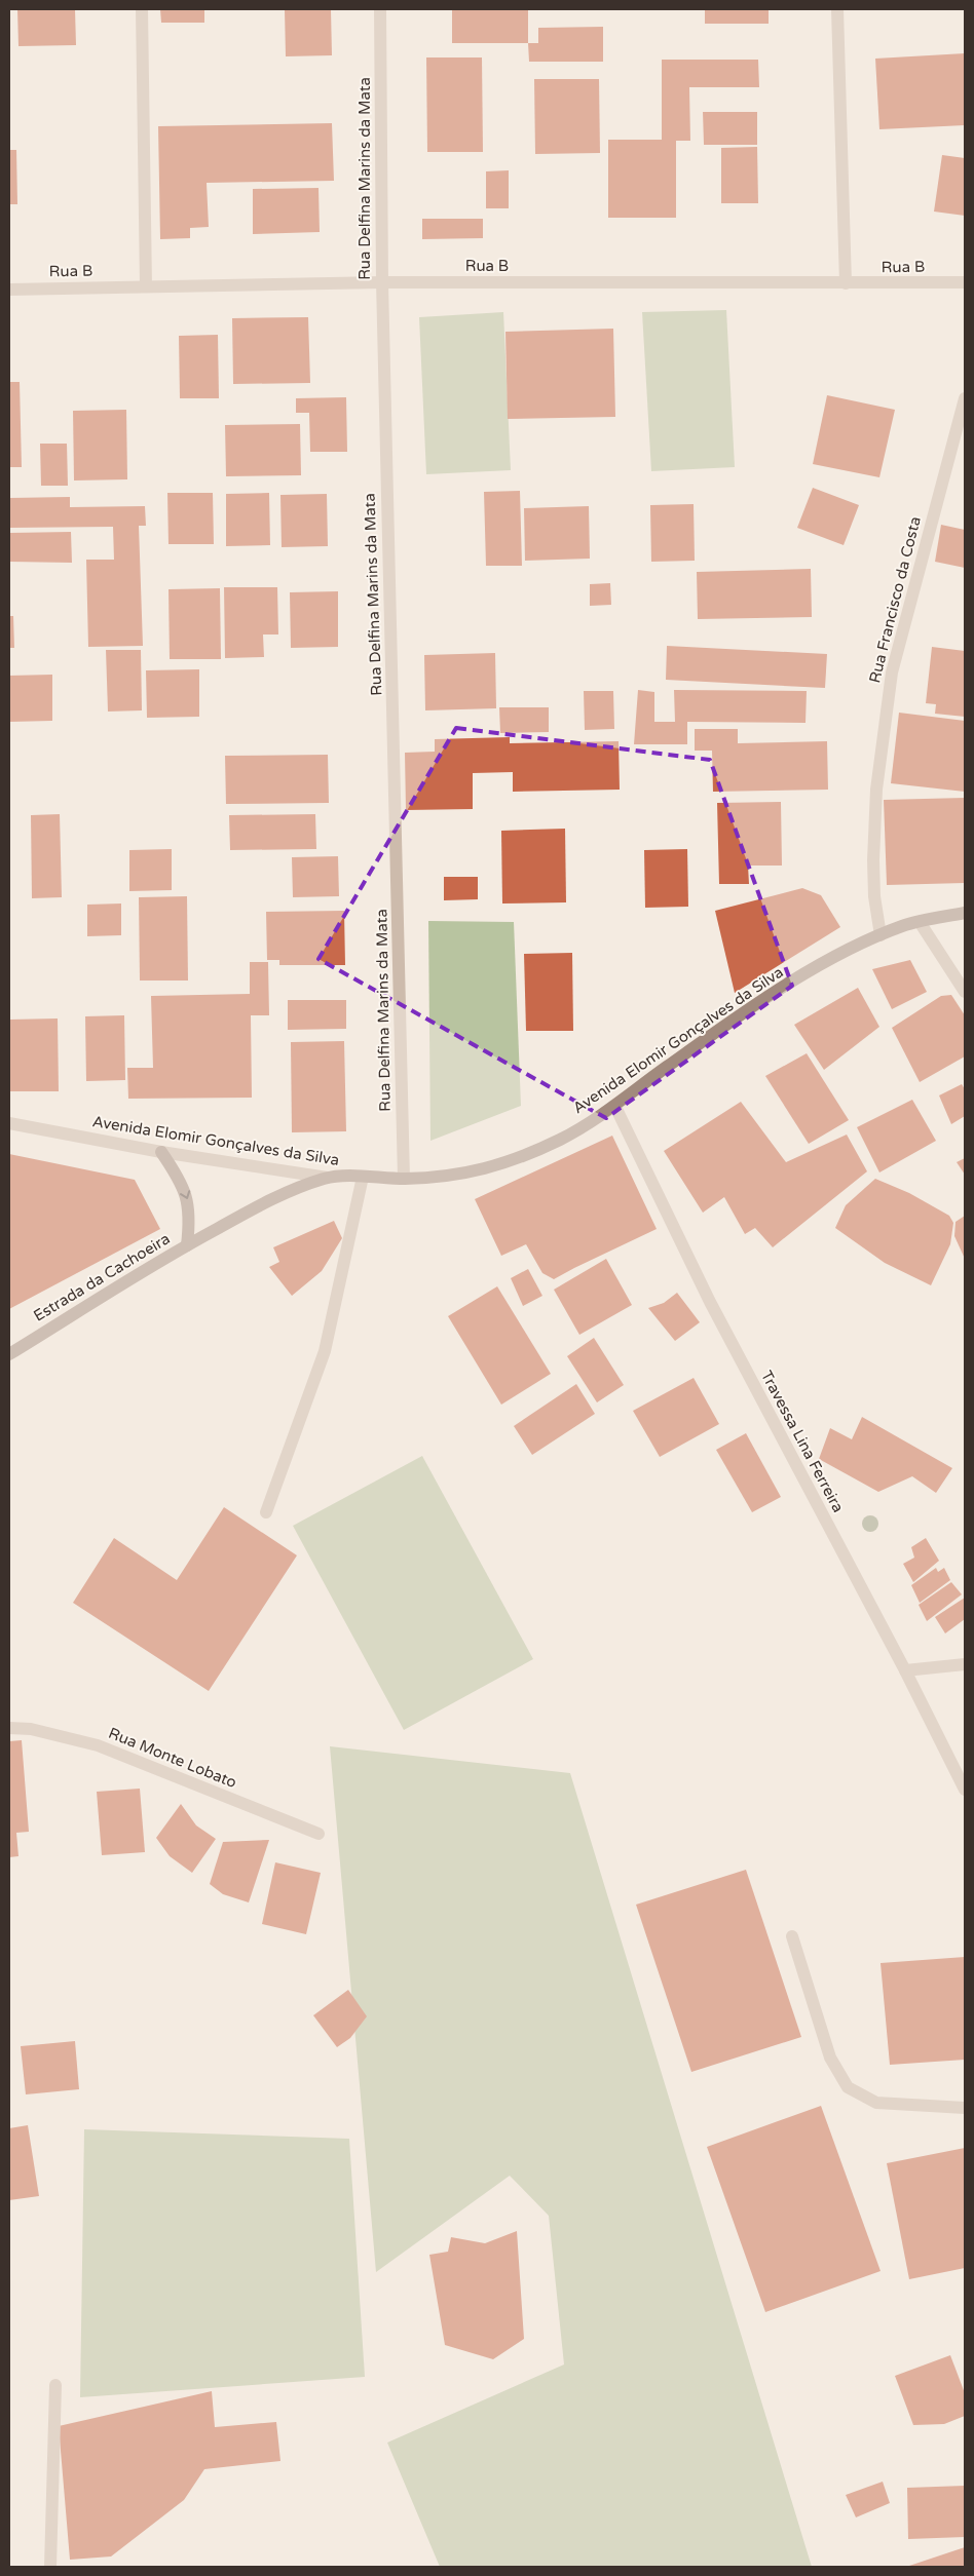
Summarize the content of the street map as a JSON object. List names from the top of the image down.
{
  "streets": {
    "street": [
      "Rua Delfina Marins da Mata",
      "Rua B",
      "Rua Francisco da Costa",
      "Avenida Elomir Gonçalves da Silva",
      "Estrada da Cachoeira",
      "Travessa Lina Ferreira",
      "Rua Monte Lobato"
    ]
  },
  "crossings": [
    ["Rua Delfina Marins da Mata", "Rua B"],
    ["Rua Delfina Marins da Mata", "Avenida Elomir Gonçalves da Silva"],
    ["Rua Francisco da Costa", "Avenida Elomir Gonçalves da Silva"],
    ["Avenida Elomir Gonçalves da Silva", "Estrada da Cachoeira"],
    ["Avenida Elomir Gonçalves da Silva", "Travessa Lina Ferreira"]
  ]
}
